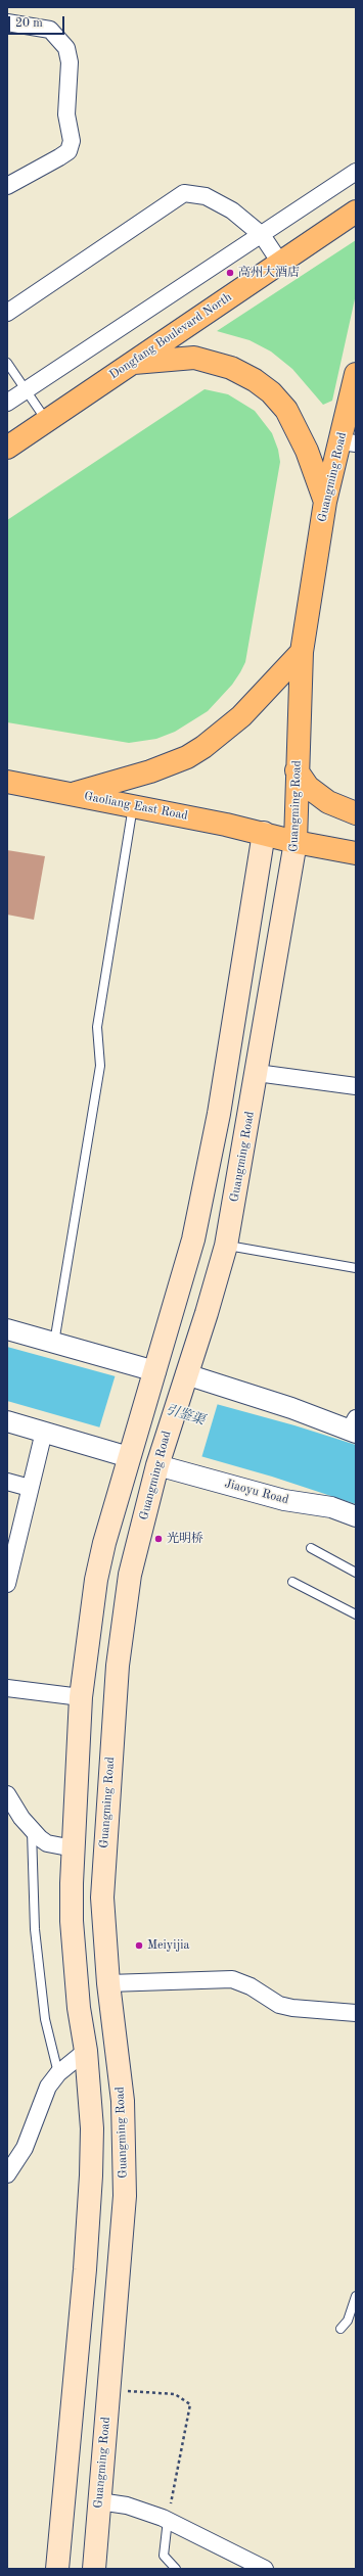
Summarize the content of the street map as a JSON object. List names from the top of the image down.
{
  "streets": {
    "main road": ["Dongfang Boulevard North", "Guangming Road", "Gaoliang East Road"],
    "street": ["Jiaoyu Road"]
  },
  "crossings": [
    ["Guangming Road", "Gaoliang East Road"],
    ["Guangming Road", "Jiaoyu Road"]
  ],
  "water": ["引鉴渠"],
  "places": ["高州大酒店", "光明桥", "Meiyijia"],
  "scale_bar": "20 m"
}
